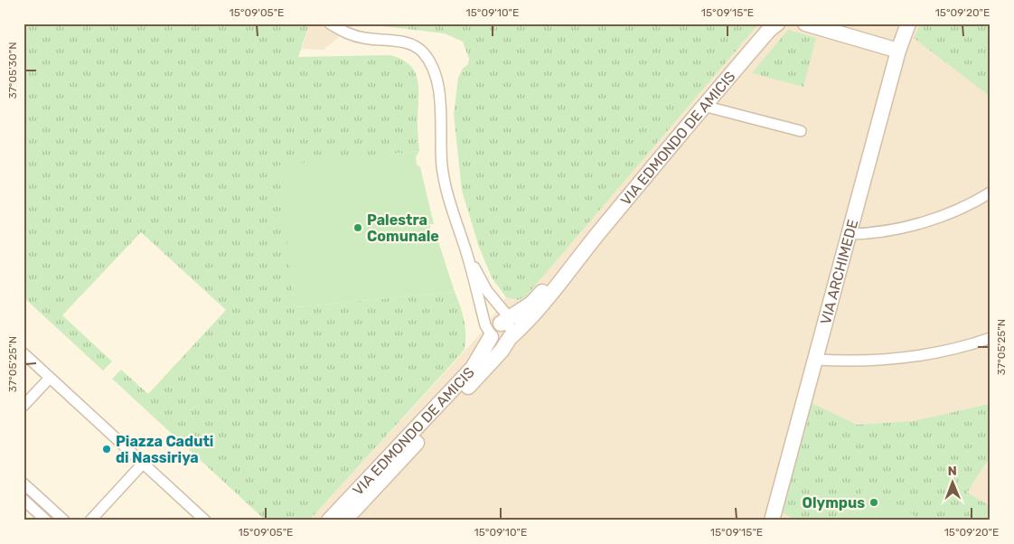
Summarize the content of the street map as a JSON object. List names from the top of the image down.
{
  "streets": {
    "main road": ["VIA EDMONDO DE AMICIS", "VIA ARCHIMEDE"]
  },
  "places": ["Palestra Comunale", "Piazza Caduti di Nassiriya", "Olympus"],
  "north": "top",
  "coordinates": [
    "15°09'05\"E",
    "15°09'10\"E",
    "15°09'15\"E",
    "15°09'20\"E",
    "37°05'30\"N",
    "37°05'25\"N"
  ]
}
